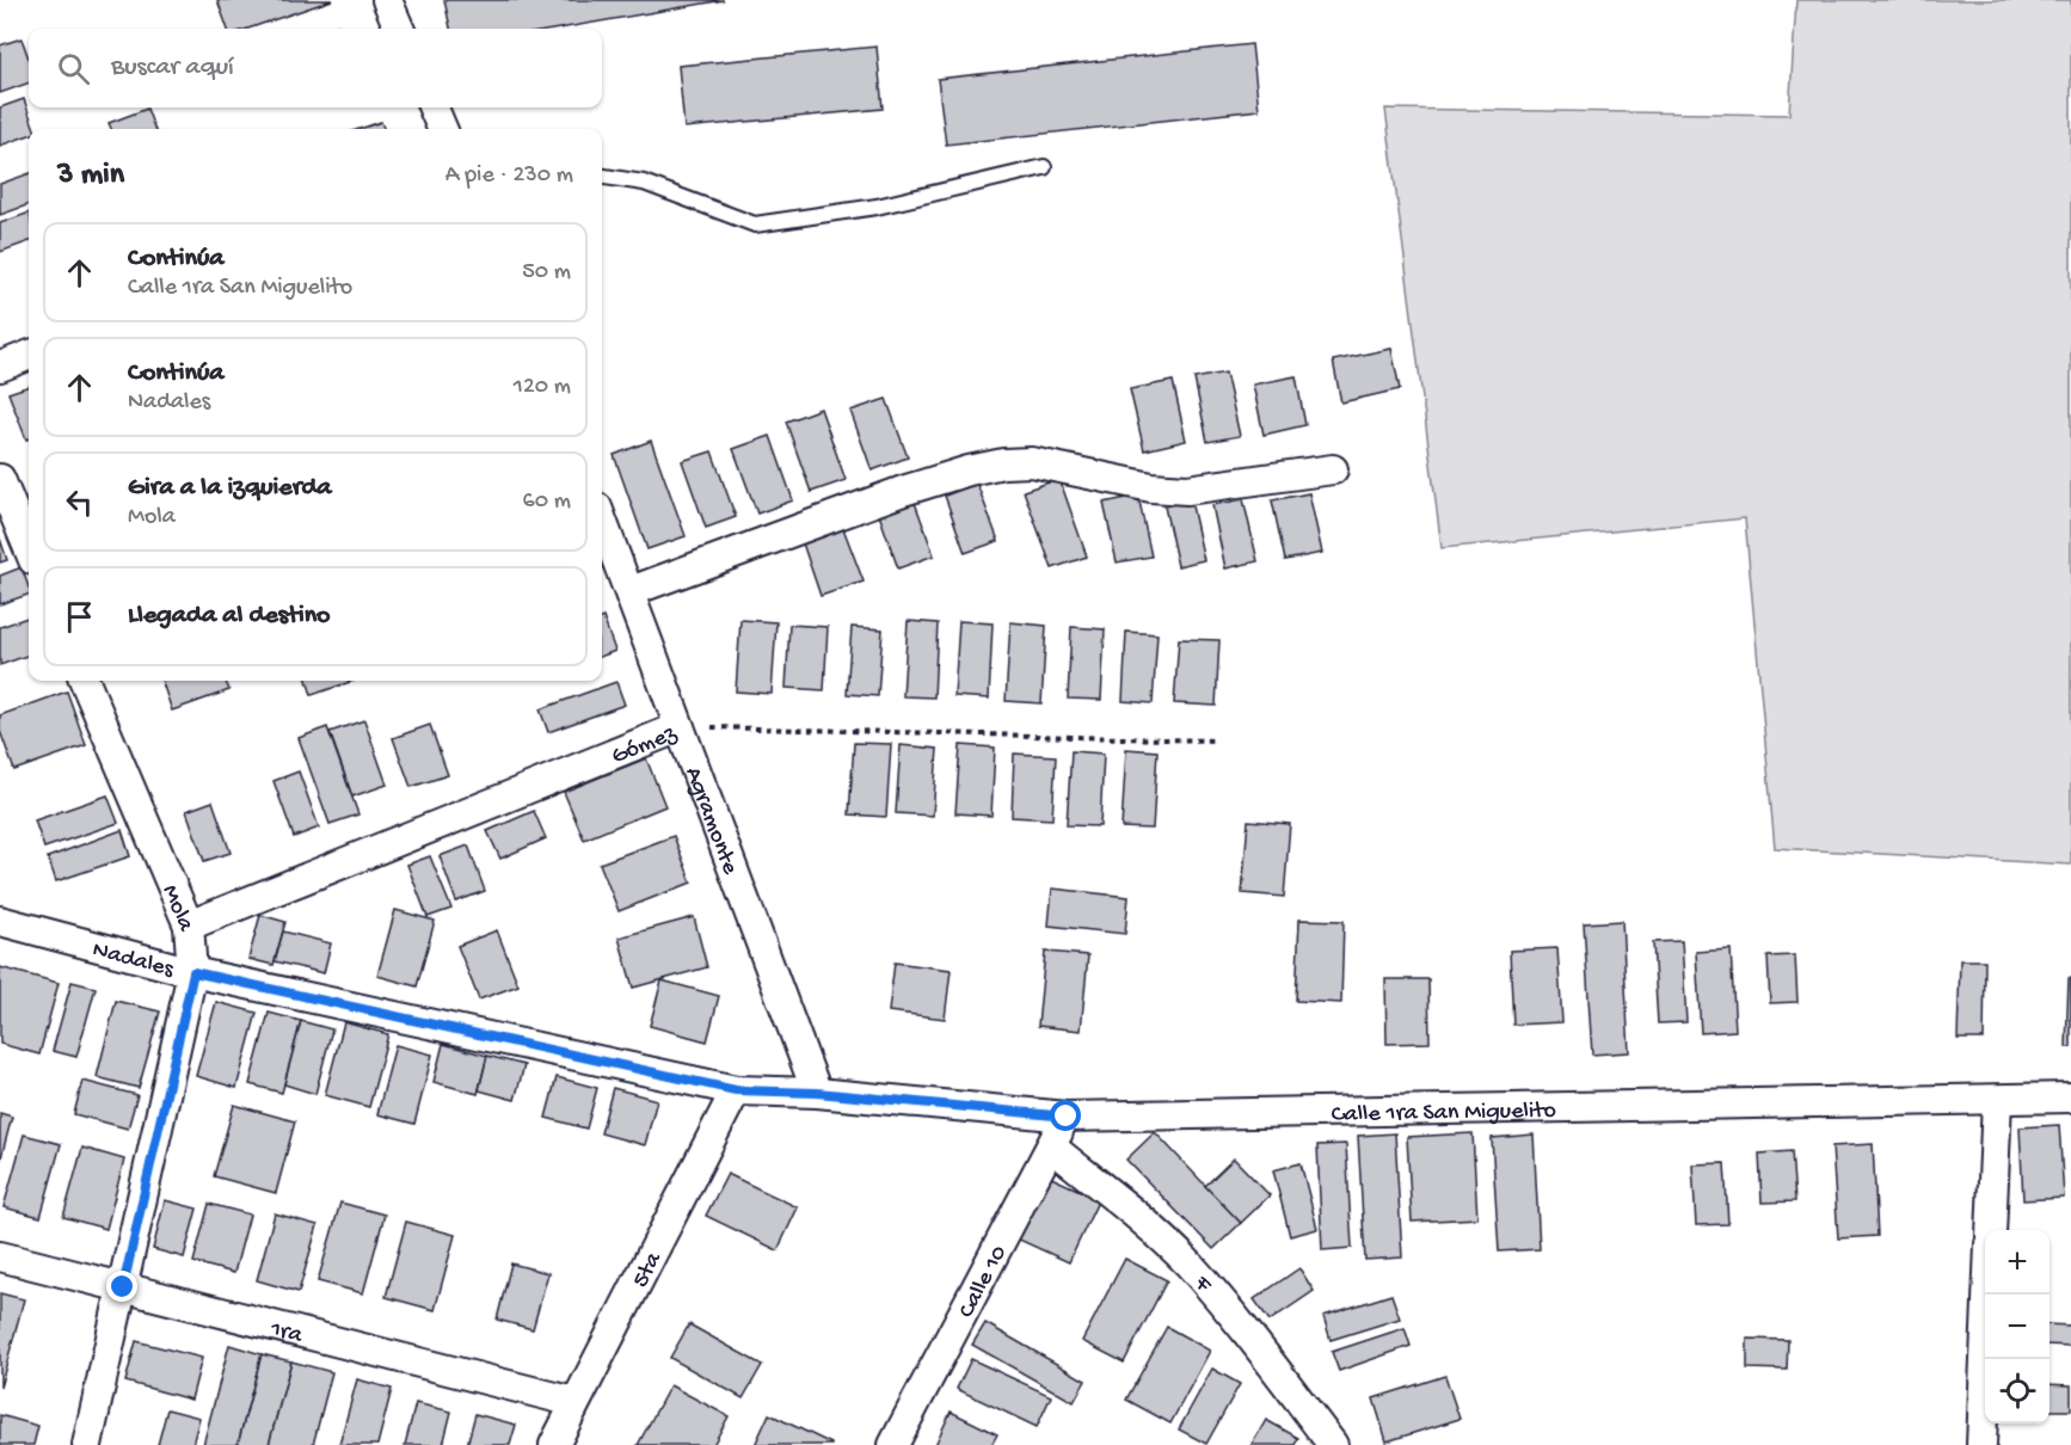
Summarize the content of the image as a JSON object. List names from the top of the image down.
{
  "streets": {
    "street": [
      "Gómez",
      "Agramonte",
      "Mola",
      "Nadales",
      "Calle 1ra San Miguelito",
      "5ta",
      "Calle 10",
      "F",
      "1ra"
    ]
  },
  "crossings": [
    ["Gómez", "Agramonte"],
    ["Gómez", "Mola"],
    ["Agramonte", "Nadales"],
    ["Agramonte", "Calle 1ra San Miguelito"],
    ["Mola", "Nadales"],
    ["Mola", "1ra"],
    ["Nadales", "Calle 1ra San Miguelito"],
    ["Nadales", "5ta"],
    ["Calle 1ra San Miguelito", "Calle 10"],
    ["5ta", "1ra"],
    ["Calle 10", "F"]
  ],
  "page": {
    "search": "Buscar aquí",
    "heading": ["3 min", "A pie · 230 m"],
    "list": [
      ["Continúa", "Calle 1ra San Miguelito", "50 m"],
      ["Continúa", "Nadales", "120 m"],
      ["Gira a la izquierda", "Mola", "60 m"],
      "Llegada al destino"
    ],
    "map_buttons": ["+", "−"]
  }
}
